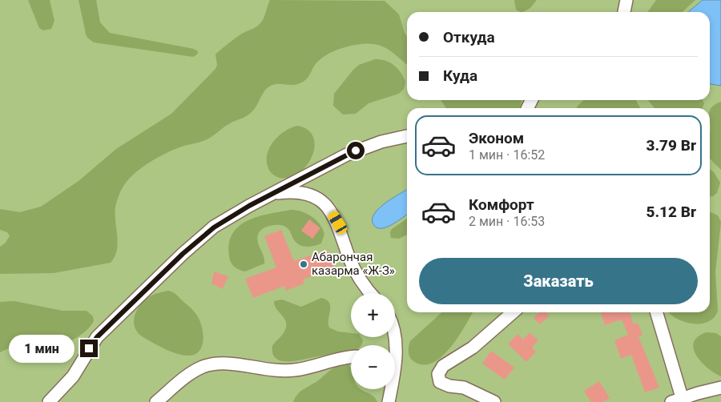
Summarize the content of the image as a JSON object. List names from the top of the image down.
{
  "places": ["Абарончая казарма «Ж-З»"],
  "page": {
    "banner": ["Откуда", "Куда"],
    "list": [
      {
        "name": "Эконом",
        "note": "1 мин · 16:52",
        "value": "3.79 Br"
      },
      {
        "name": "Комфорт",
        "note": "2 мин · 16:53",
        "value": "5.12 Br"
      }
    ],
    "buttons": "Заказать",
    "map_buttons": ["+", "−"],
    "bubble": "1 мин"
  }
}
